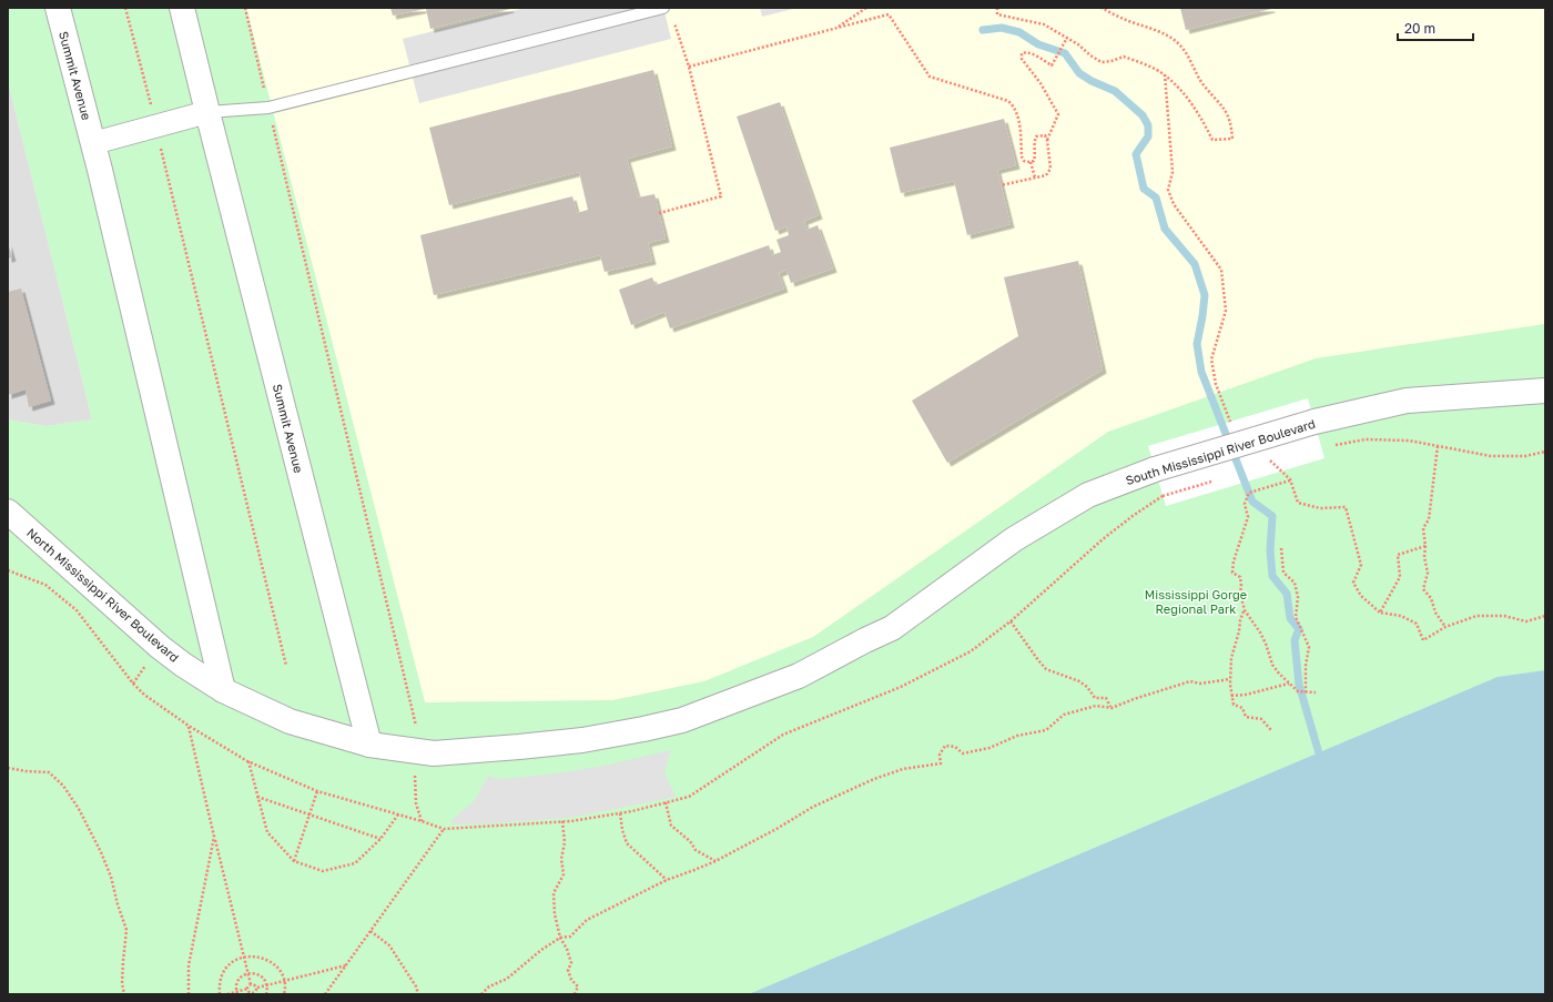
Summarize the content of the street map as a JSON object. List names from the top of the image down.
{
  "streets": {
    "street": ["Summit Avenue", "South Mississippi River Boulevard", "North Mississippi River Boulevard"]
  },
  "crossings": [
    ["Summit Avenue", "South Mississippi River Boulevard"],
    ["Summit Avenue", "North Mississippi River Boulevard"],
    ["South Mississippi River Boulevard", "North Mississippi River Boulevard"]
  ],
  "parks": ["Mississippi Gorge Regional Park"],
  "scale_bar": "20 m"
}
